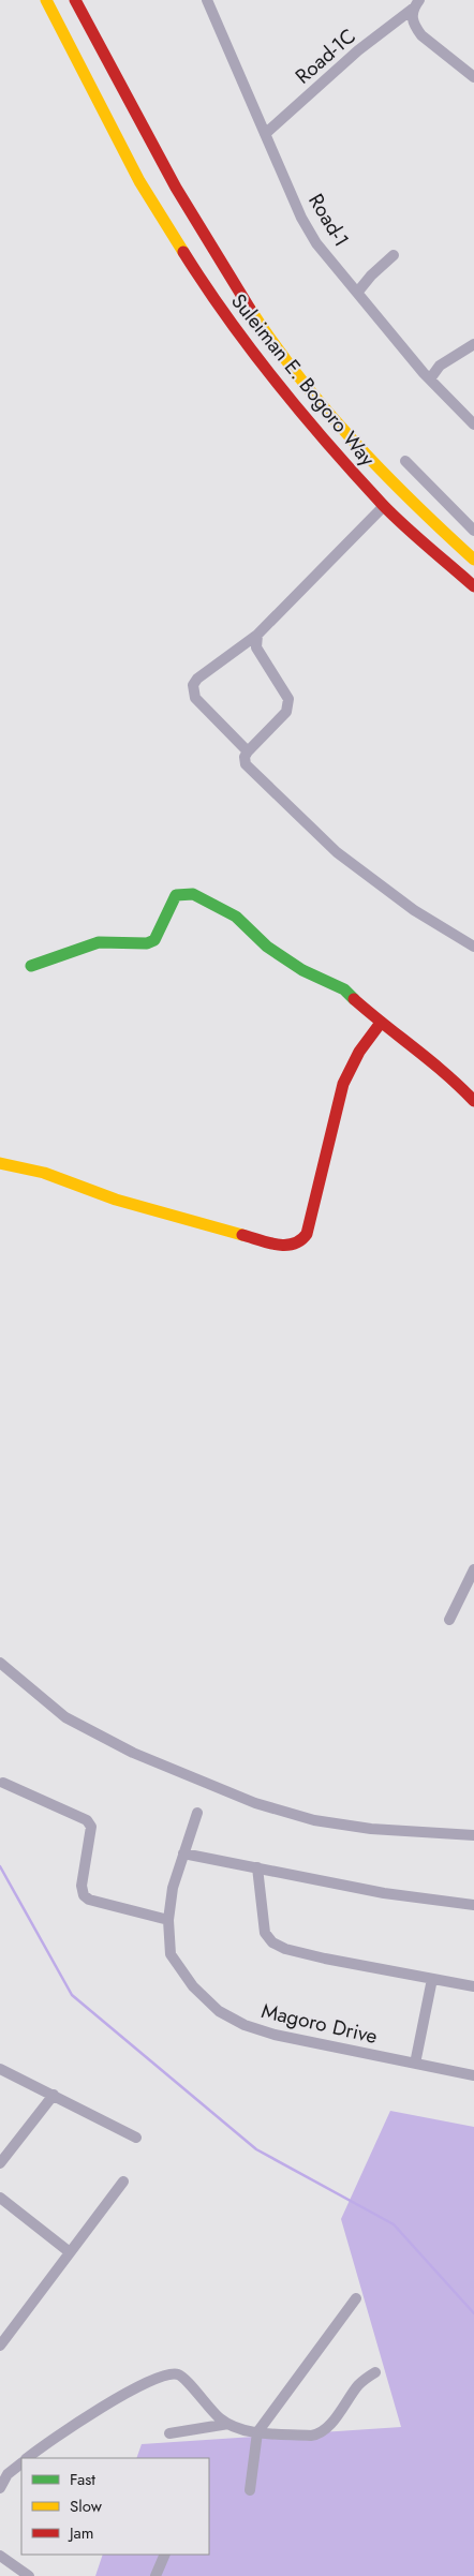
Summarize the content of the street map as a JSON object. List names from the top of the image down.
{
  "streets": {
    "street": [
      "Road-1C",
      "Road-1",
      "Suleiman E. Bogoro Way",
      "Magoro Drive"
    ]
  },
  "crossings": [
    ["Road-1C", "Road-1"]
  ],
  "legend": ["Fast", "Slow", "Jam"]
}
